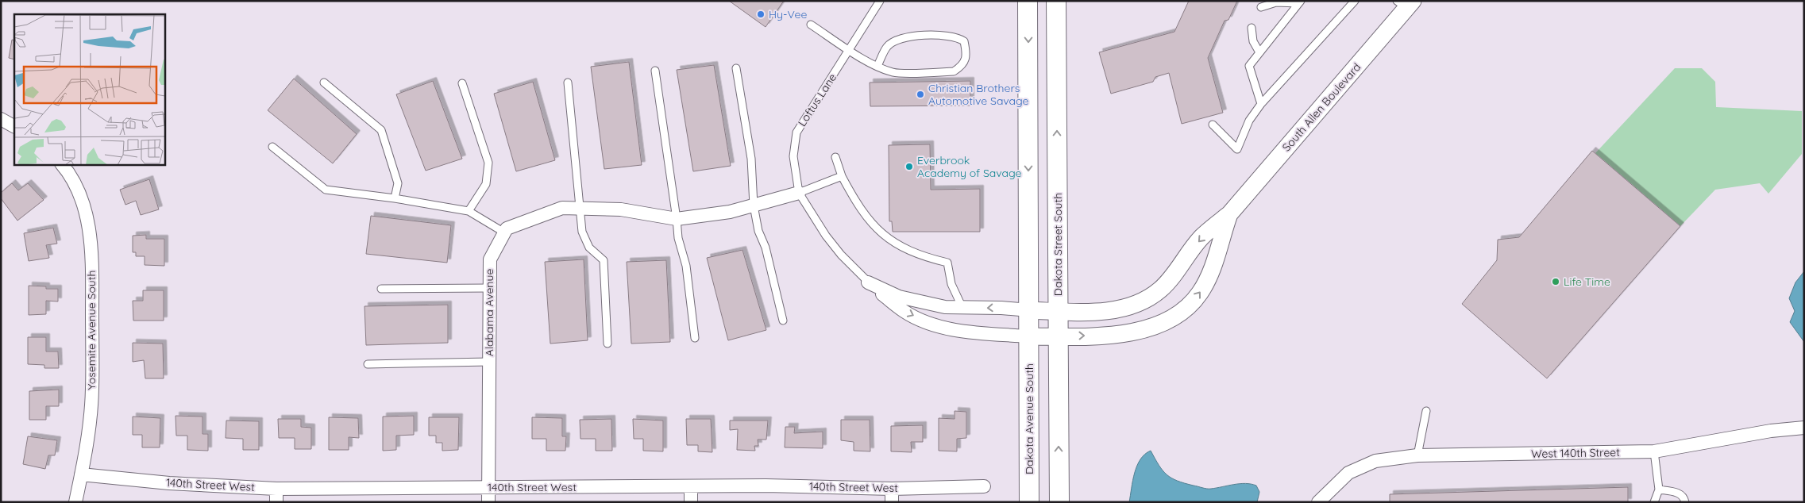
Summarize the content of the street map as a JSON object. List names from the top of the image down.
{
  "streets": {
    "main road": ["Dakota Street South", "Dakota Avenue South"],
    "street": [
      "Loftus Lane",
      "South Allen Boulevard",
      "Alabama Avenue",
      "Yosemite Avenue South",
      "West 140th Street",
      "140th Street West"
    ]
  },
  "crossings": [
    ["Loftus Lane", "South Allen Boulevard"],
    ["Loftus Lane", "Dakota Avenue South"],
    ["South Allen Boulevard", "Dakota Street South"],
    ["South Allen Boulevard", "Dakota Avenue South"],
    ["Alabama Avenue", "140th Street West"],
    ["Yosemite Avenue South", "140th Street West"]
  ],
  "places": [
    "Hy-Vee",
    "Christian Brothers Automotive Savage",
    "Everbrook Academy of Savage",
    "Life Time"
  ]
}
